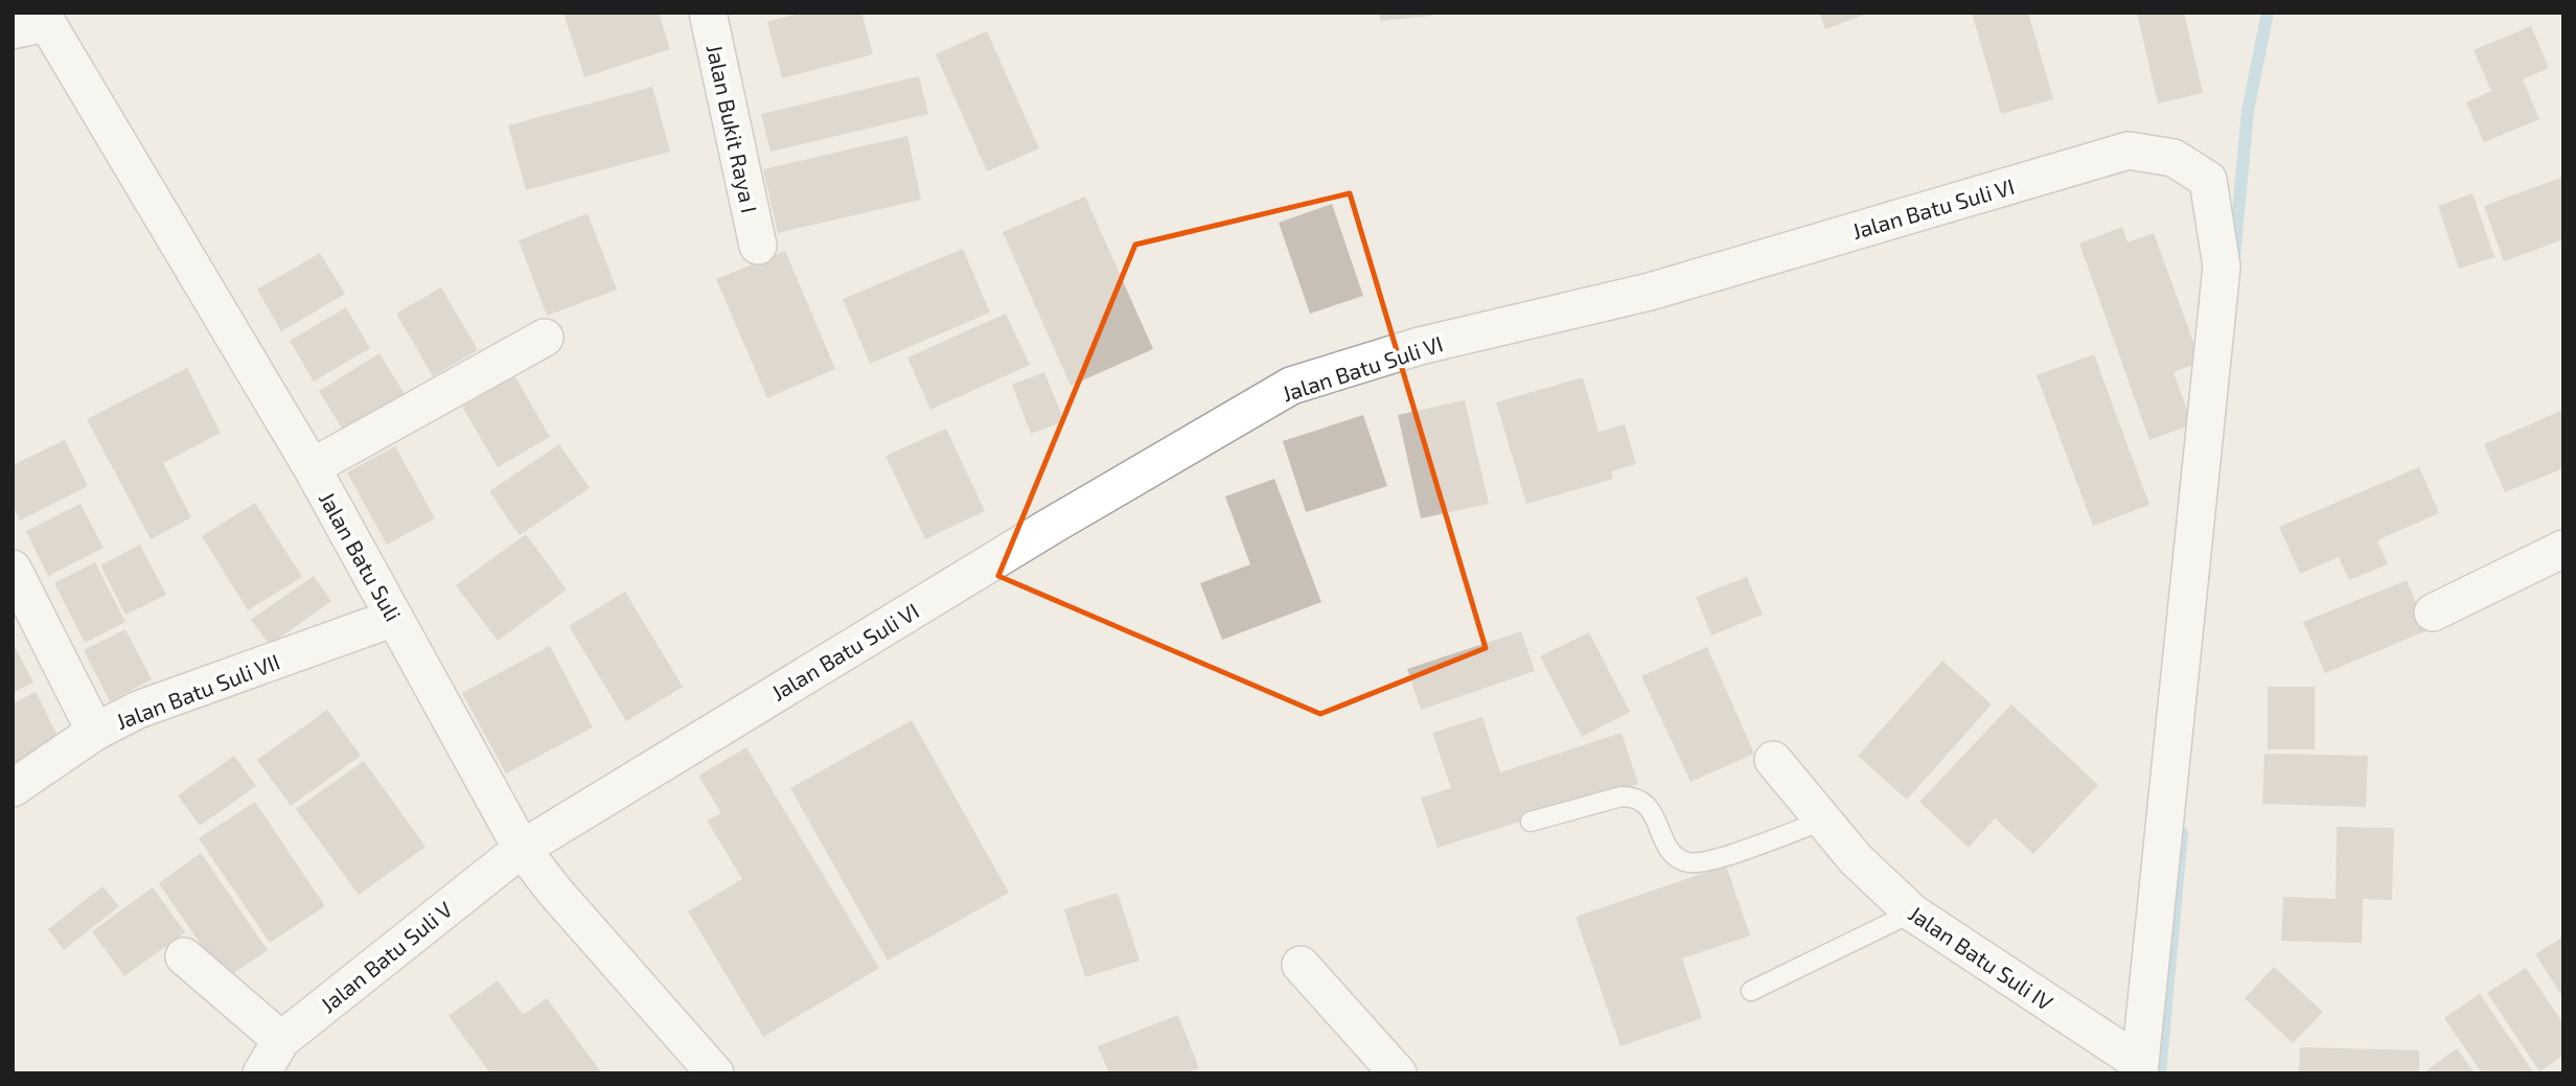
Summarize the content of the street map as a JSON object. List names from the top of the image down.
{
  "streets": {
    "street": [
      "Jalan Bukit Raya I",
      "Jalan Batu Suli VI",
      "Jalan Batu Suli",
      "Jalan Batu Suli VII",
      "Jalan Batu Suli V",
      "Jalan Batu Suli IV"
    ]
  },
  "crossings": [
    ["Jalan Batu Suli VI", "Jalan Batu Suli"],
    ["Jalan Batu Suli VI", "Jalan Batu Suli V"],
    ["Jalan Batu Suli VI", "Jalan Batu Suli IV"],
    ["Jalan Batu Suli", "Jalan Batu Suli VII"],
    ["Jalan Batu Suli", "Jalan Batu Suli V"]
  ]
}
